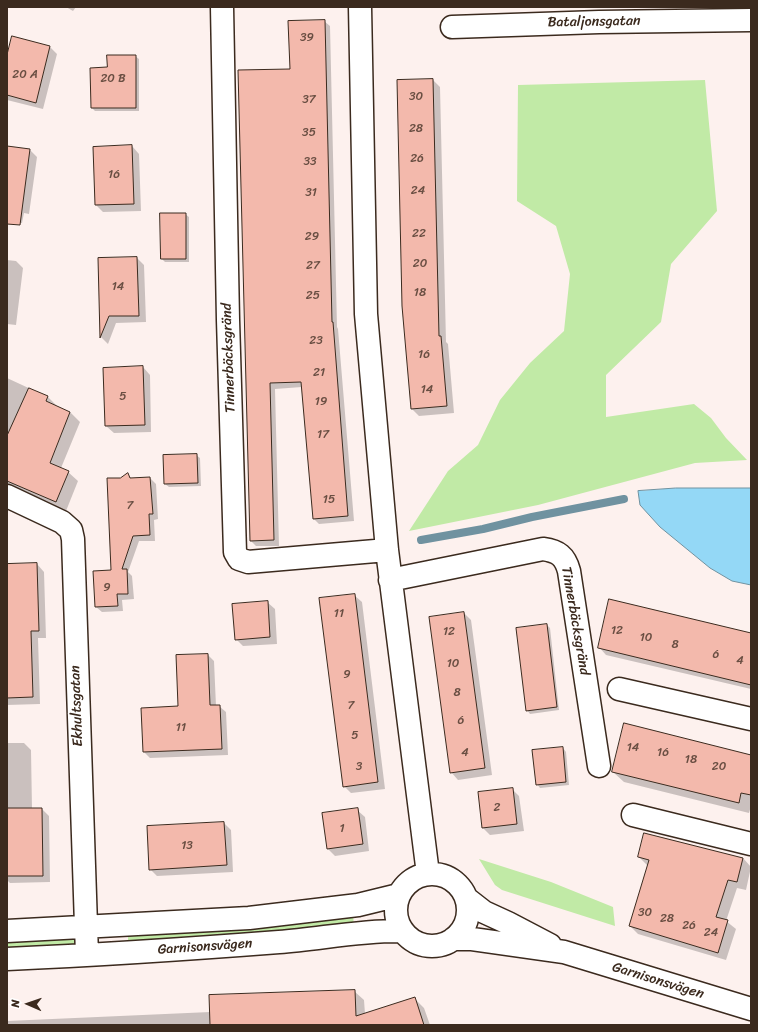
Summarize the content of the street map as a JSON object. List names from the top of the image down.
{
  "streets": {
    "street": [
      "Bataljonsgatan",
      "Tinnerbäcksgränd",
      "Ekhultsgatan",
      "Garnisonsvägen"
    ]
  },
  "crossings": [
    ["Ekhultsgatan", "Garnisonsvägen"]
  ],
  "house_numbers": [
    "39",
    "20 A",
    "20 B",
    "30",
    "37",
    "28",
    "35",
    "26",
    "33",
    "16",
    "24",
    "31",
    "22",
    "29",
    "20",
    "27",
    "14",
    "18",
    "25",
    "23",
    "16",
    "21",
    "14",
    "5",
    "19",
    "17",
    "15",
    "7",
    "9",
    "11",
    "12",
    "12",
    "10",
    "8",
    "6",
    "4",
    "10",
    "9",
    "8",
    "7",
    "6",
    "11",
    "5",
    "14",
    "4",
    "16",
    "18",
    "3",
    "20",
    "2",
    "1",
    "13",
    "30",
    "28",
    "26",
    "24"
  ],
  "north": "left"
}
